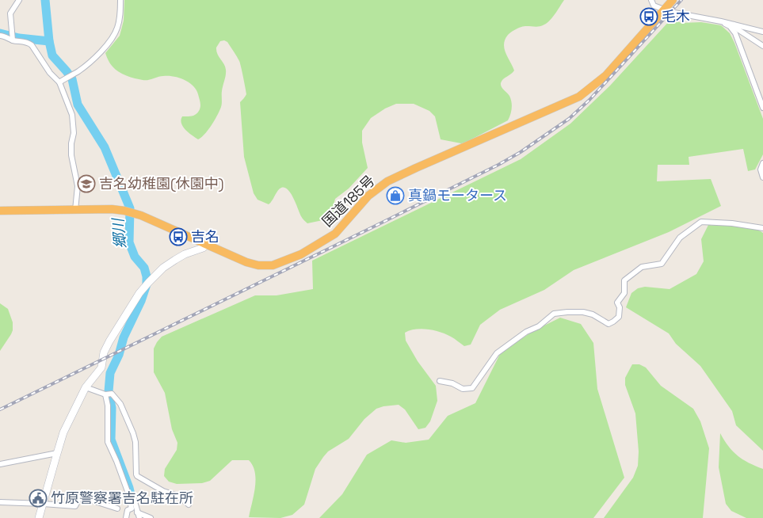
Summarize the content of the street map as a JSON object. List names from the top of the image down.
{
  "streets": {
    "highway": ["国道185号"]
  },
  "water": ["郷川"],
  "places": {
    "bus stop": ["毛木", "吉名"],
    "school or university": ["吉名幼稚園(休園中)"],
    "shop": ["真鍋モータース"],
    "public building": ["竹原警察署吉名駐在所"]
  }
}
